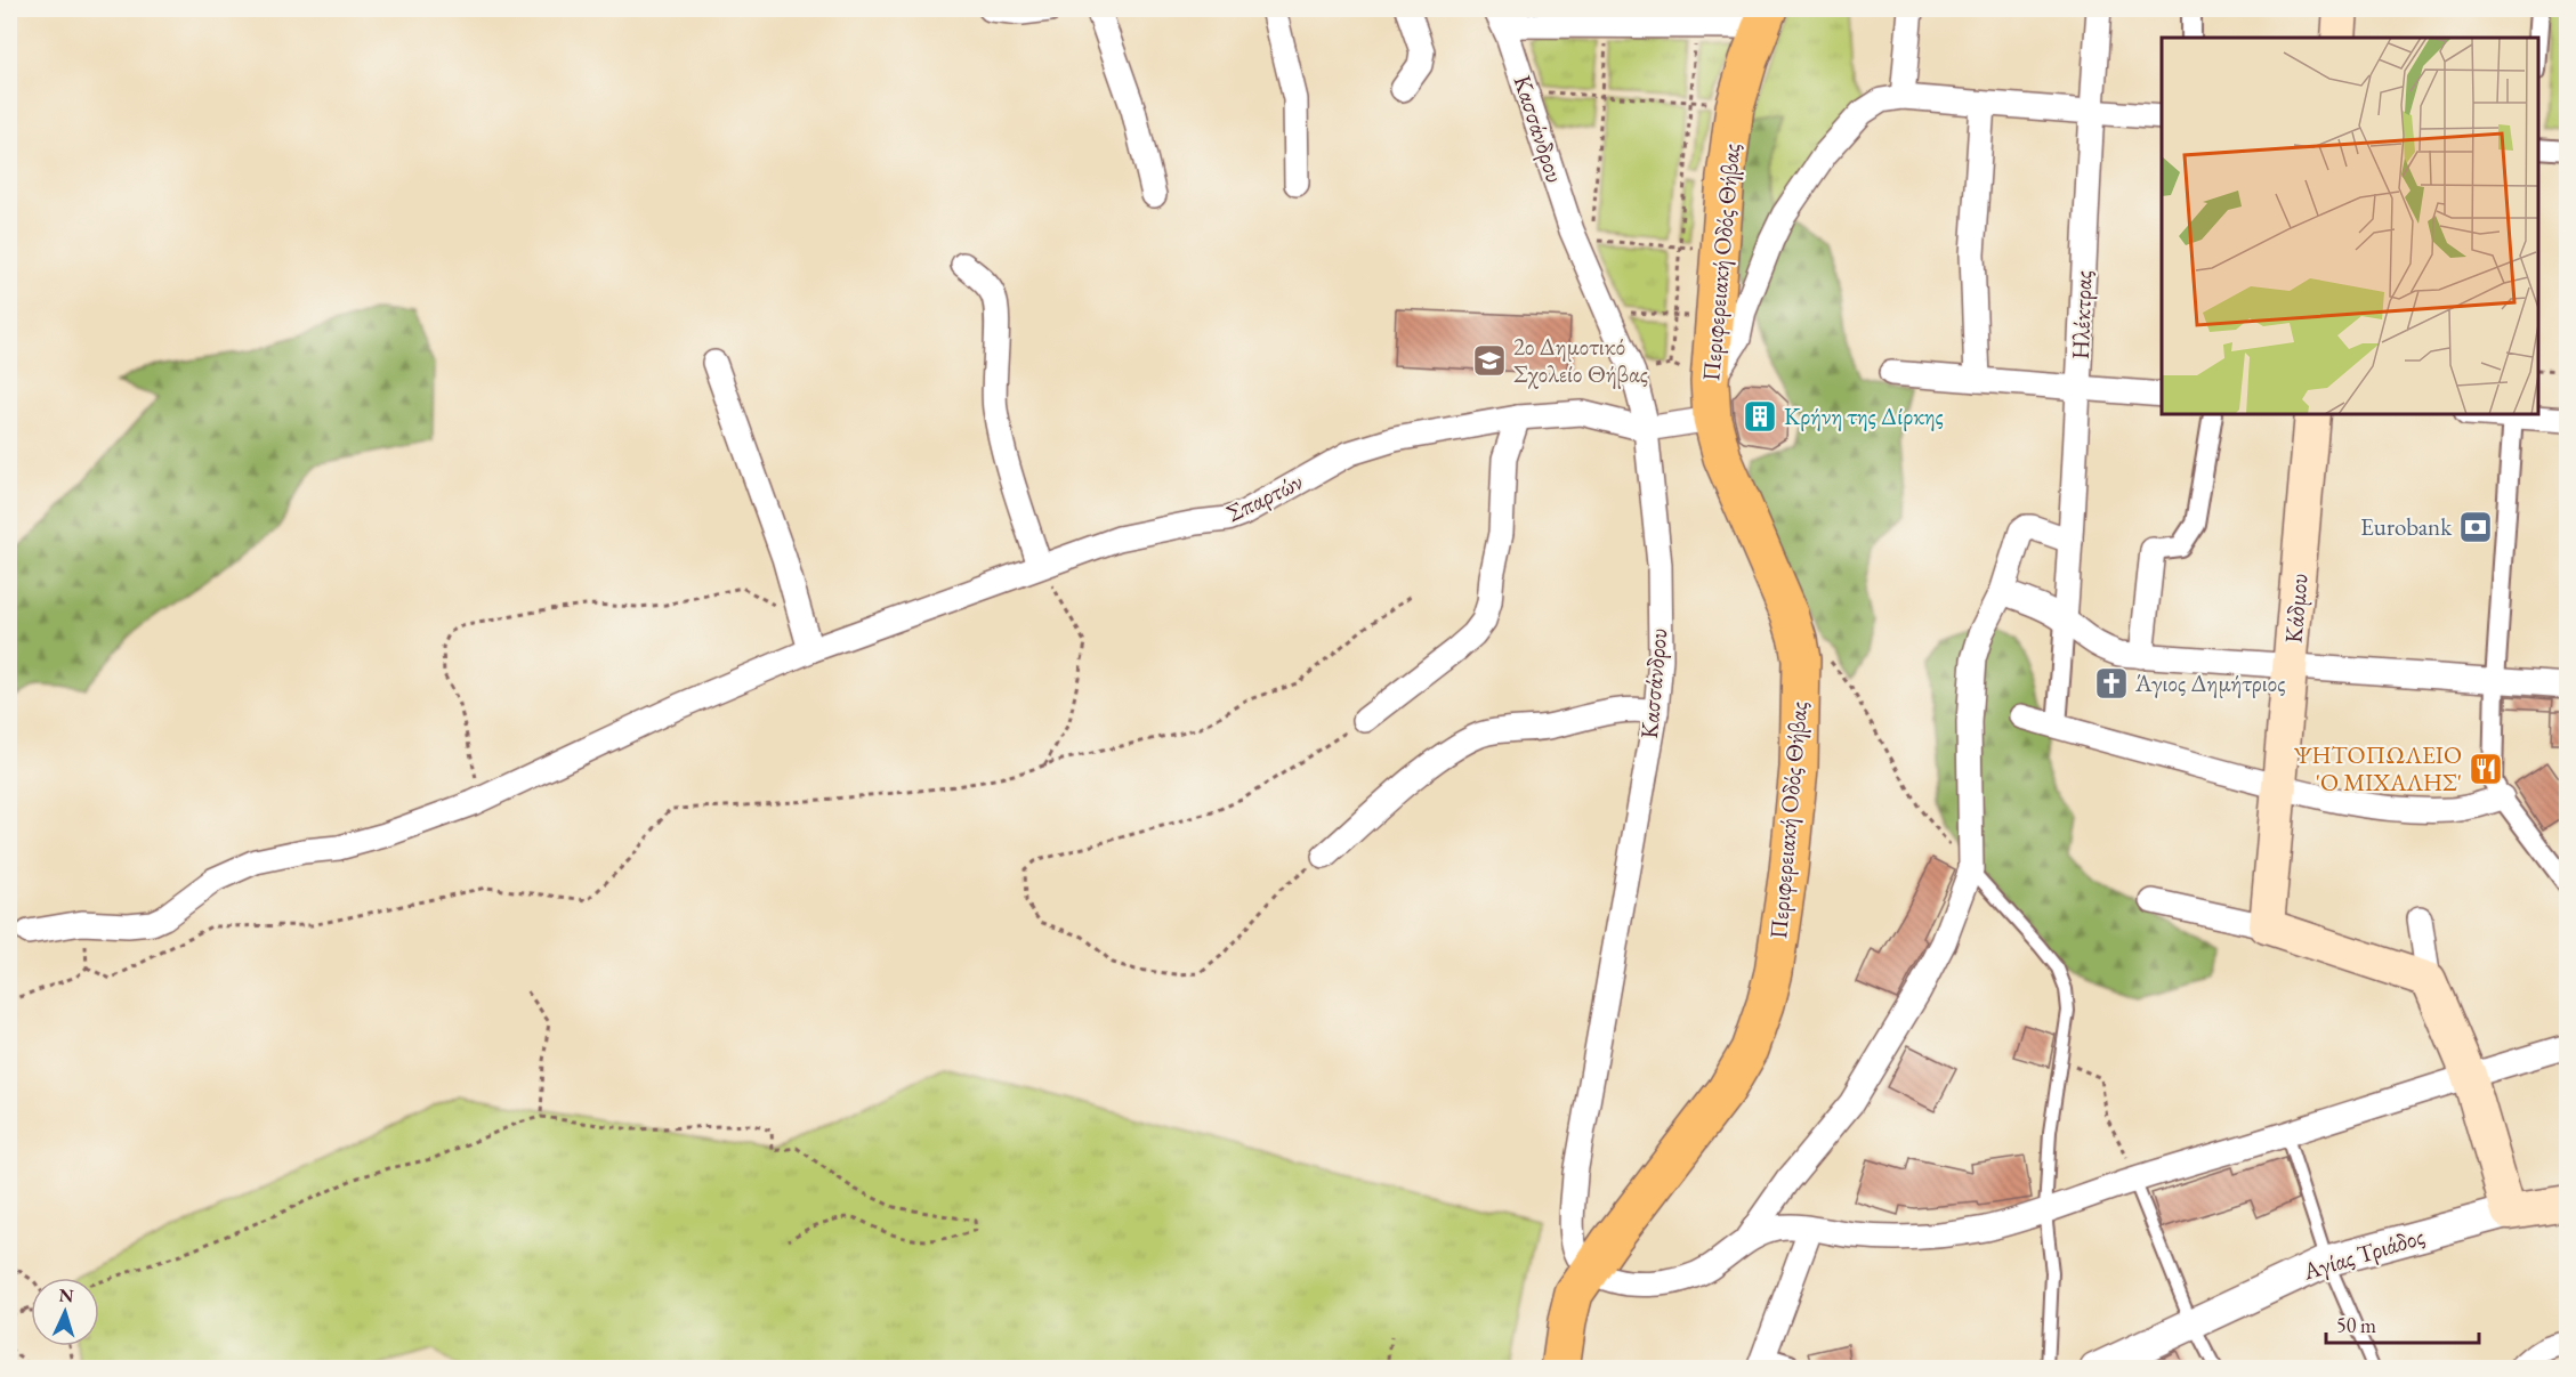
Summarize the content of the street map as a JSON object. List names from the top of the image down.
{
  "streets": {
    "main road": [
      "Κασσάνδρου",
      "Περιφερειακή Οδός Θήβας",
      "Κάδμου",
      "Αγίας Τριάδος"
    ],
    "street": ["Ηλέκτρας", "Σπαρτών"]
  },
  "crossings": [
    ["Κασσάνδρου", "Περιφερειακή Οδός Θήβας"],
    ["Κασσάνδρου", "Σπαρτών"]
  ],
  "places": {
    "school or university": ["2ο Δημοτικό Σχολείο Θήβας"],
    "building": ["Κρήνη της Δίρκης"],
    "bank": ["Eurobank"],
    "church": ["Άγιος Δημήτριος"],
    "restaurant": ["ΨΗΤΟΠΩΛΕΙΟ 'Ο ΜΙΧΑΛΗΣ'"]
  },
  "scale_bar": "50 m",
  "north": "top"
}
